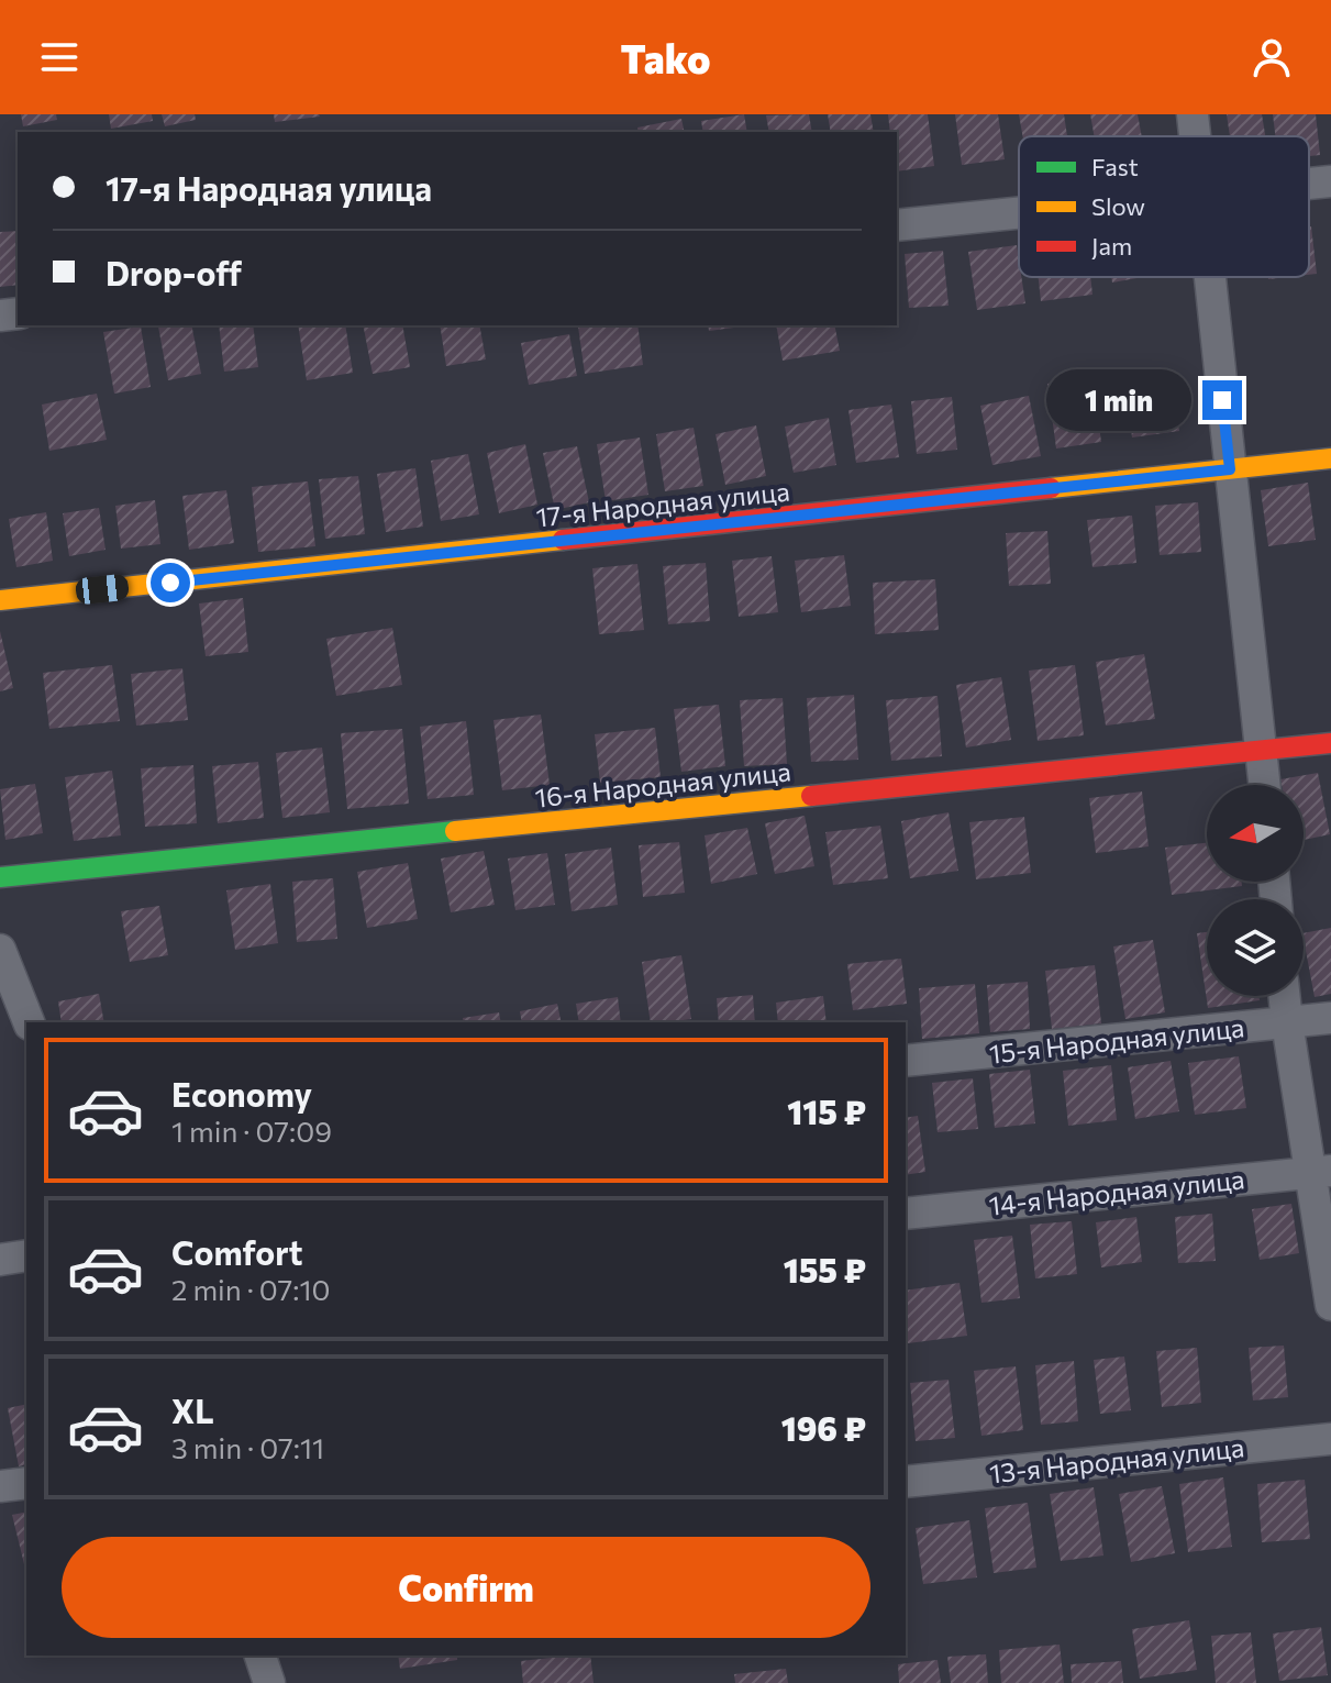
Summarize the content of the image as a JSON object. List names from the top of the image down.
{
  "streets": {
    "street": [
      "17-я Народная улица",
      "16-я Народная улица",
      "15-я Народная улица",
      "14-я Народная улица",
      "13-я Народная улица"
    ]
  },
  "legend": ["Fast", "Slow", "Jam"],
  "north": "left",
  "page": {
    "header": "Tako",
    "banner": ["17-я Народная улица", "Drop-off"],
    "bubble": "1 min",
    "list": [
      {
        "name": "Economy",
        "note": "1 min · 07:09",
        "value": "115 ₽"
      },
      {
        "name": "Comfort",
        "note": "2 min · 07:10",
        "value": "155 ₽"
      },
      {
        "name": "XL",
        "note": "3 min · 07:11",
        "value": "196 ₽"
      }
    ],
    "buttons": "Confirm"
  }
}
